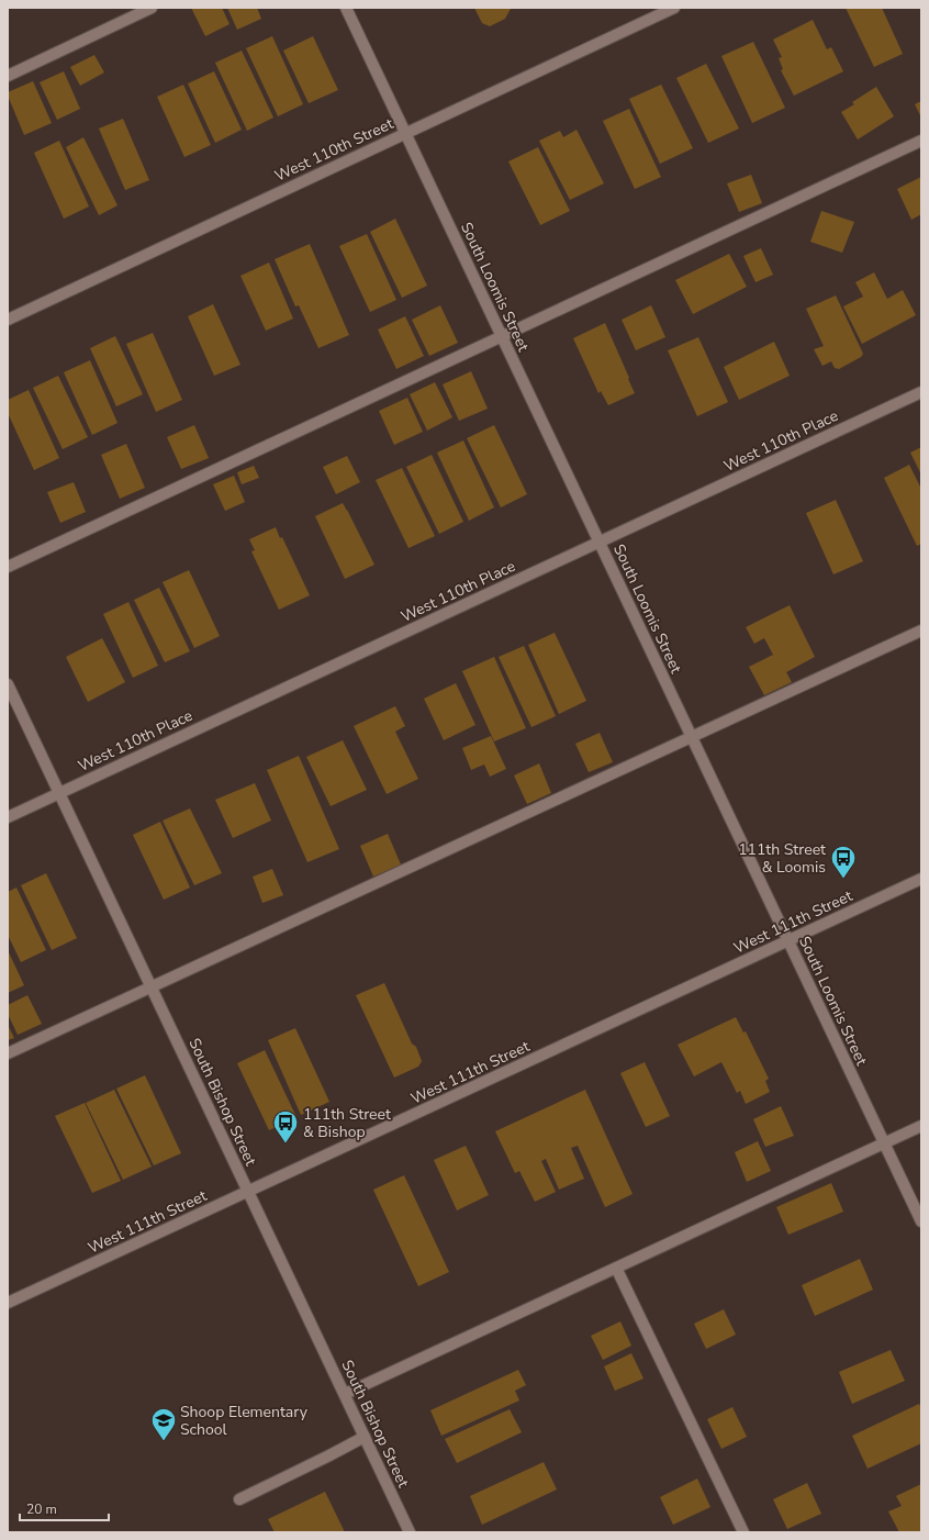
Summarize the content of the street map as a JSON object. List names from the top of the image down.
{
  "streets": {
    "street": [
      "West 110th Street",
      "South Loomis Street",
      "West 110th Place",
      "West 111th Street",
      "South Bishop Street"
    ]
  },
  "crossings": [
    ["West 110th Street", "South Loomis Street"],
    ["South Loomis Street", "West 110th Place"],
    ["South Loomis Street", "West 111th Street"],
    ["West 110th Place", "South Bishop Street"],
    ["West 111th Street", "South Bishop Street"]
  ],
  "places": {
    "bus stop": ["111th Street & Loomis", "111th Street & Bishop"],
    "school or university": ["Shoop Elementary School"]
  },
  "scale_bar": "20 m"
}
